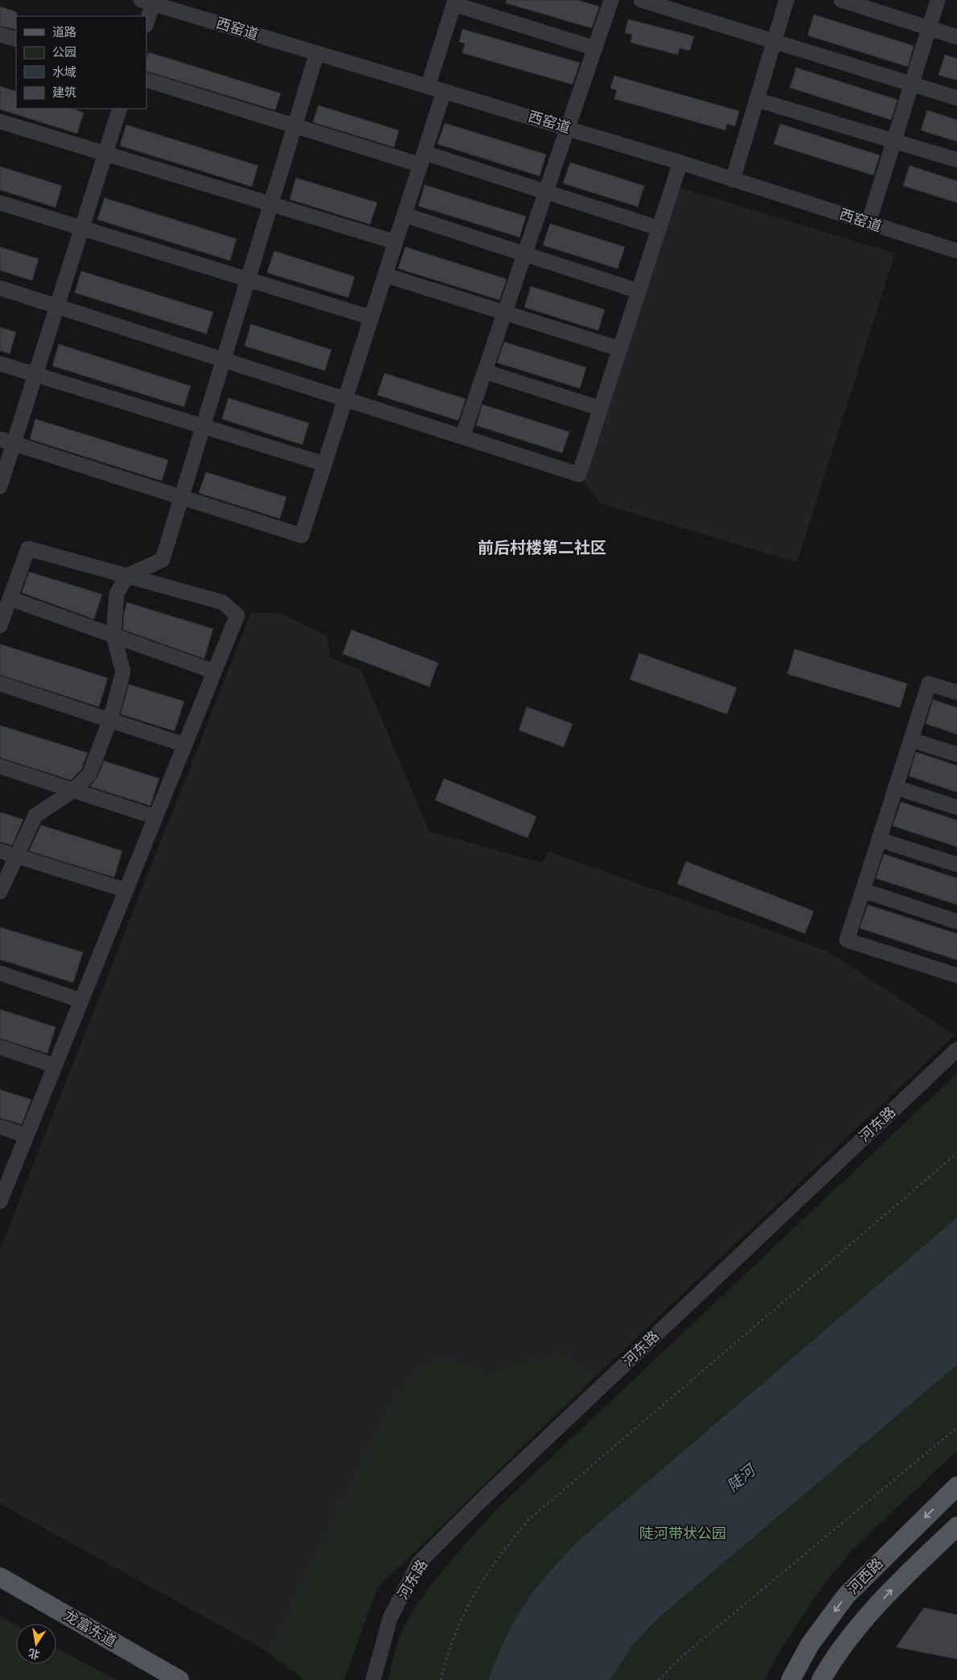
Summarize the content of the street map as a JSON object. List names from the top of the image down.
{
  "streets": {
    "main road": ["河西路", "龙富东道"],
    "street": ["西窑道", "河东路"]
  },
  "districts": ["前后村楼第二社区"],
  "water": ["陡河"],
  "parks": ["陡河带状公园"],
  "legend": [
    "道路",
    "公园",
    "水域",
    "建筑"
  ],
  "north": "bottom"
}
